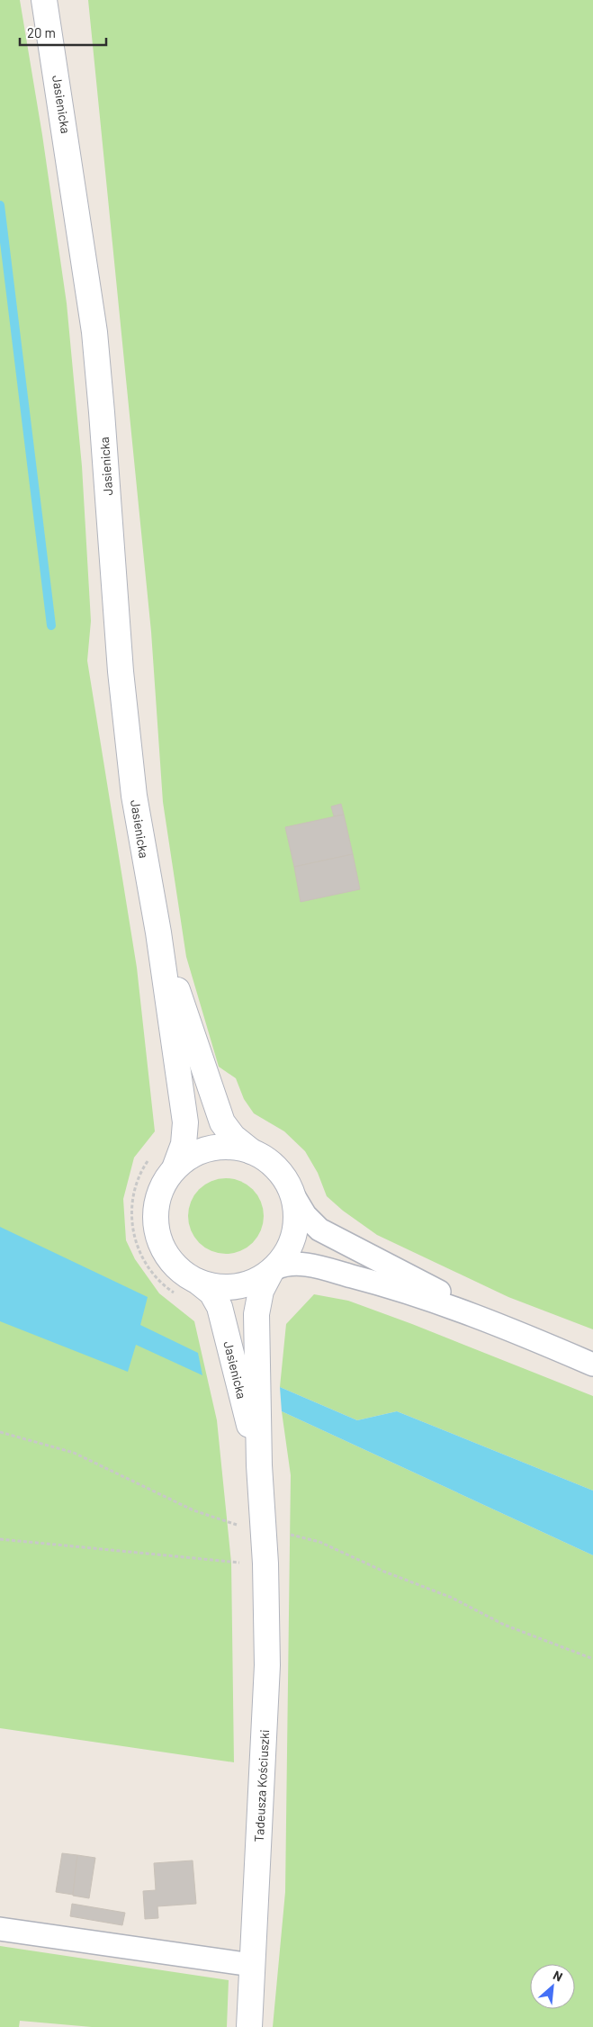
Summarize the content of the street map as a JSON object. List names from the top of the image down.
{
  "streets": {
    "main road": ["Jasienicka", "Tadeusza Kościuszki"]
  },
  "crossings": [
    ["Jasienicka", "Tadeusza Kościuszki"]
  ],
  "scale_bar": "20 m",
  "north": "top right"
}
